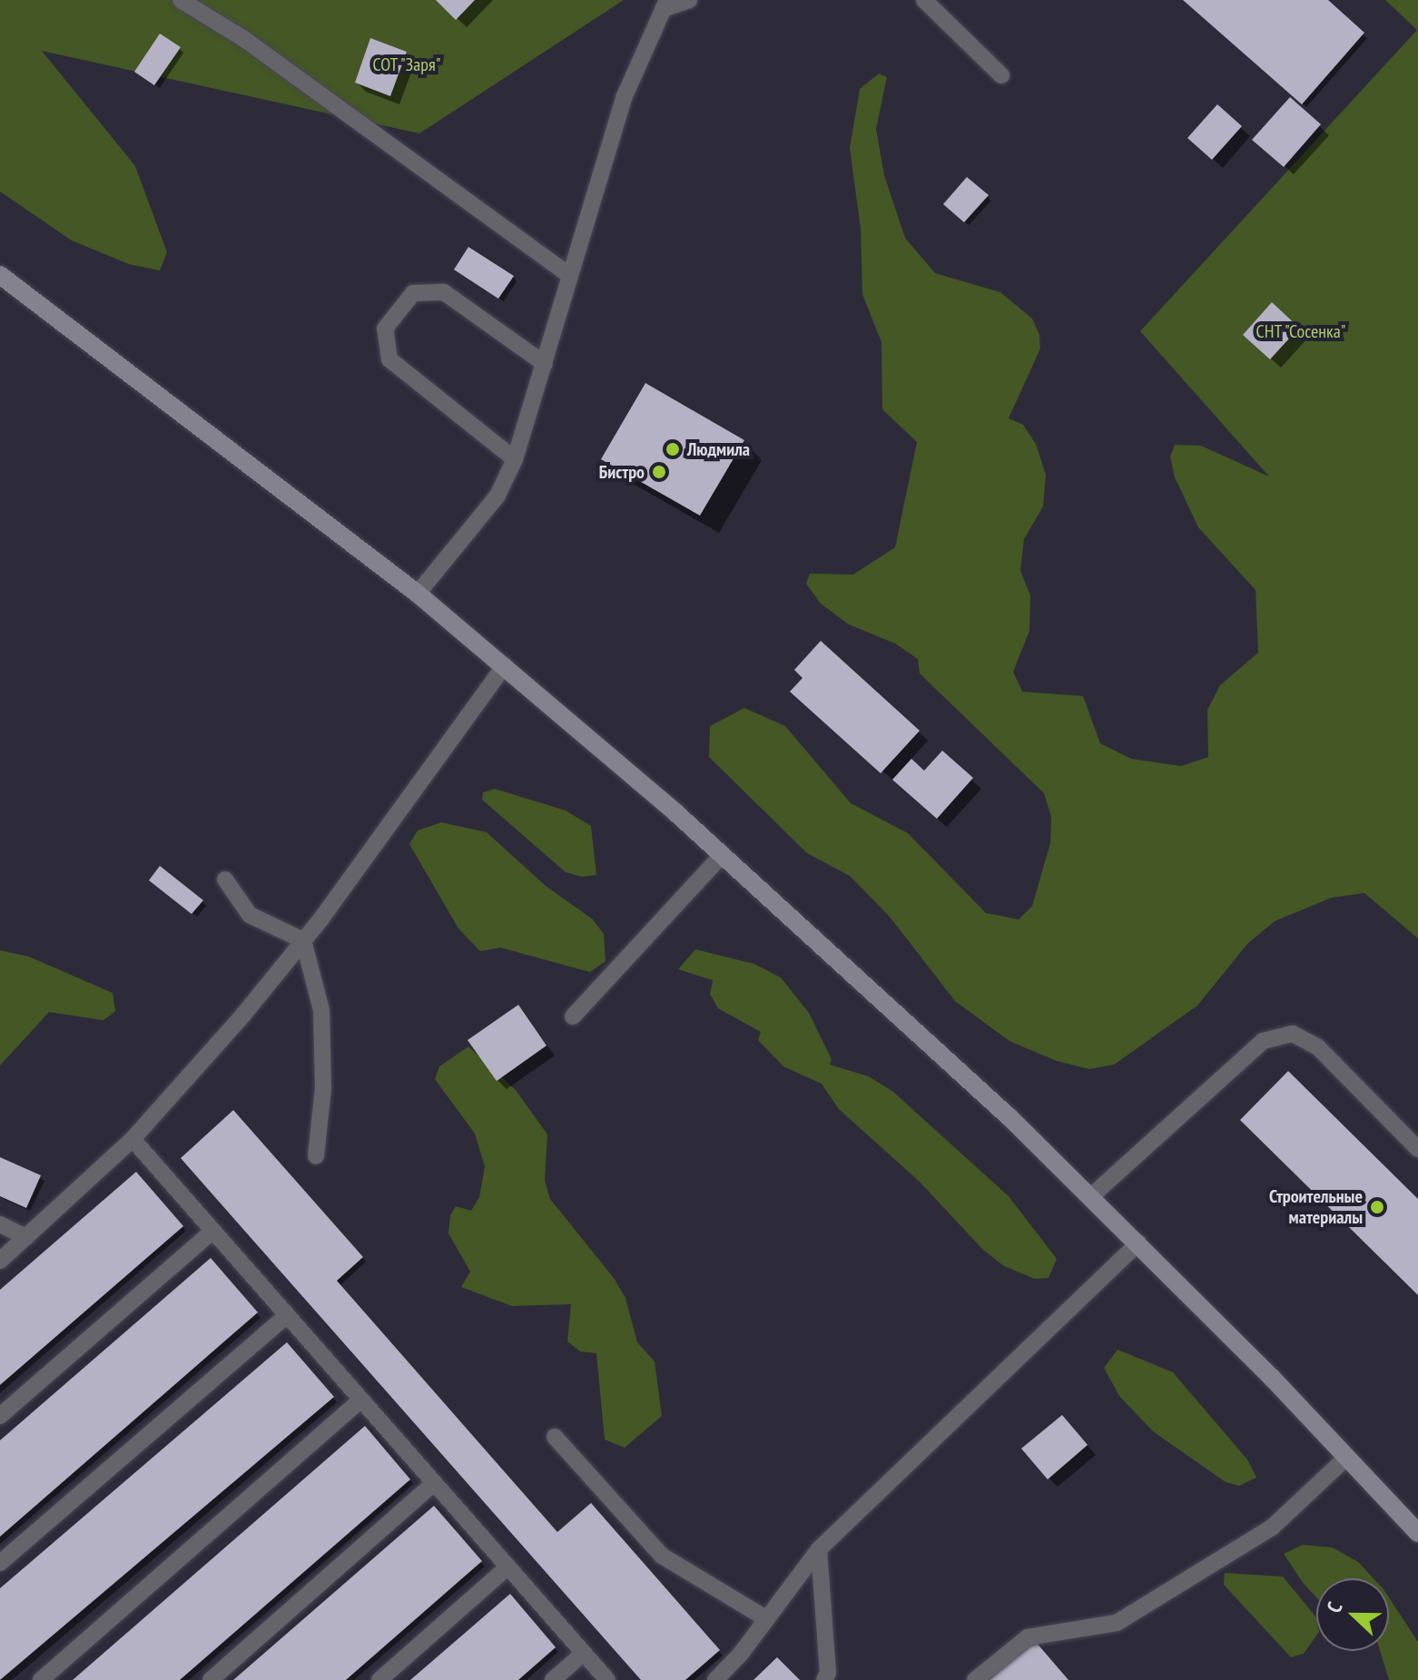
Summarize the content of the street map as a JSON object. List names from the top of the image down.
{
  "parks": ["СОТ \"Заря\"", "СНТ \"Сосенка\""],
  "places": ["Людмила", "Бистро", "Строительные материалы"],
  "north": "left"
}
